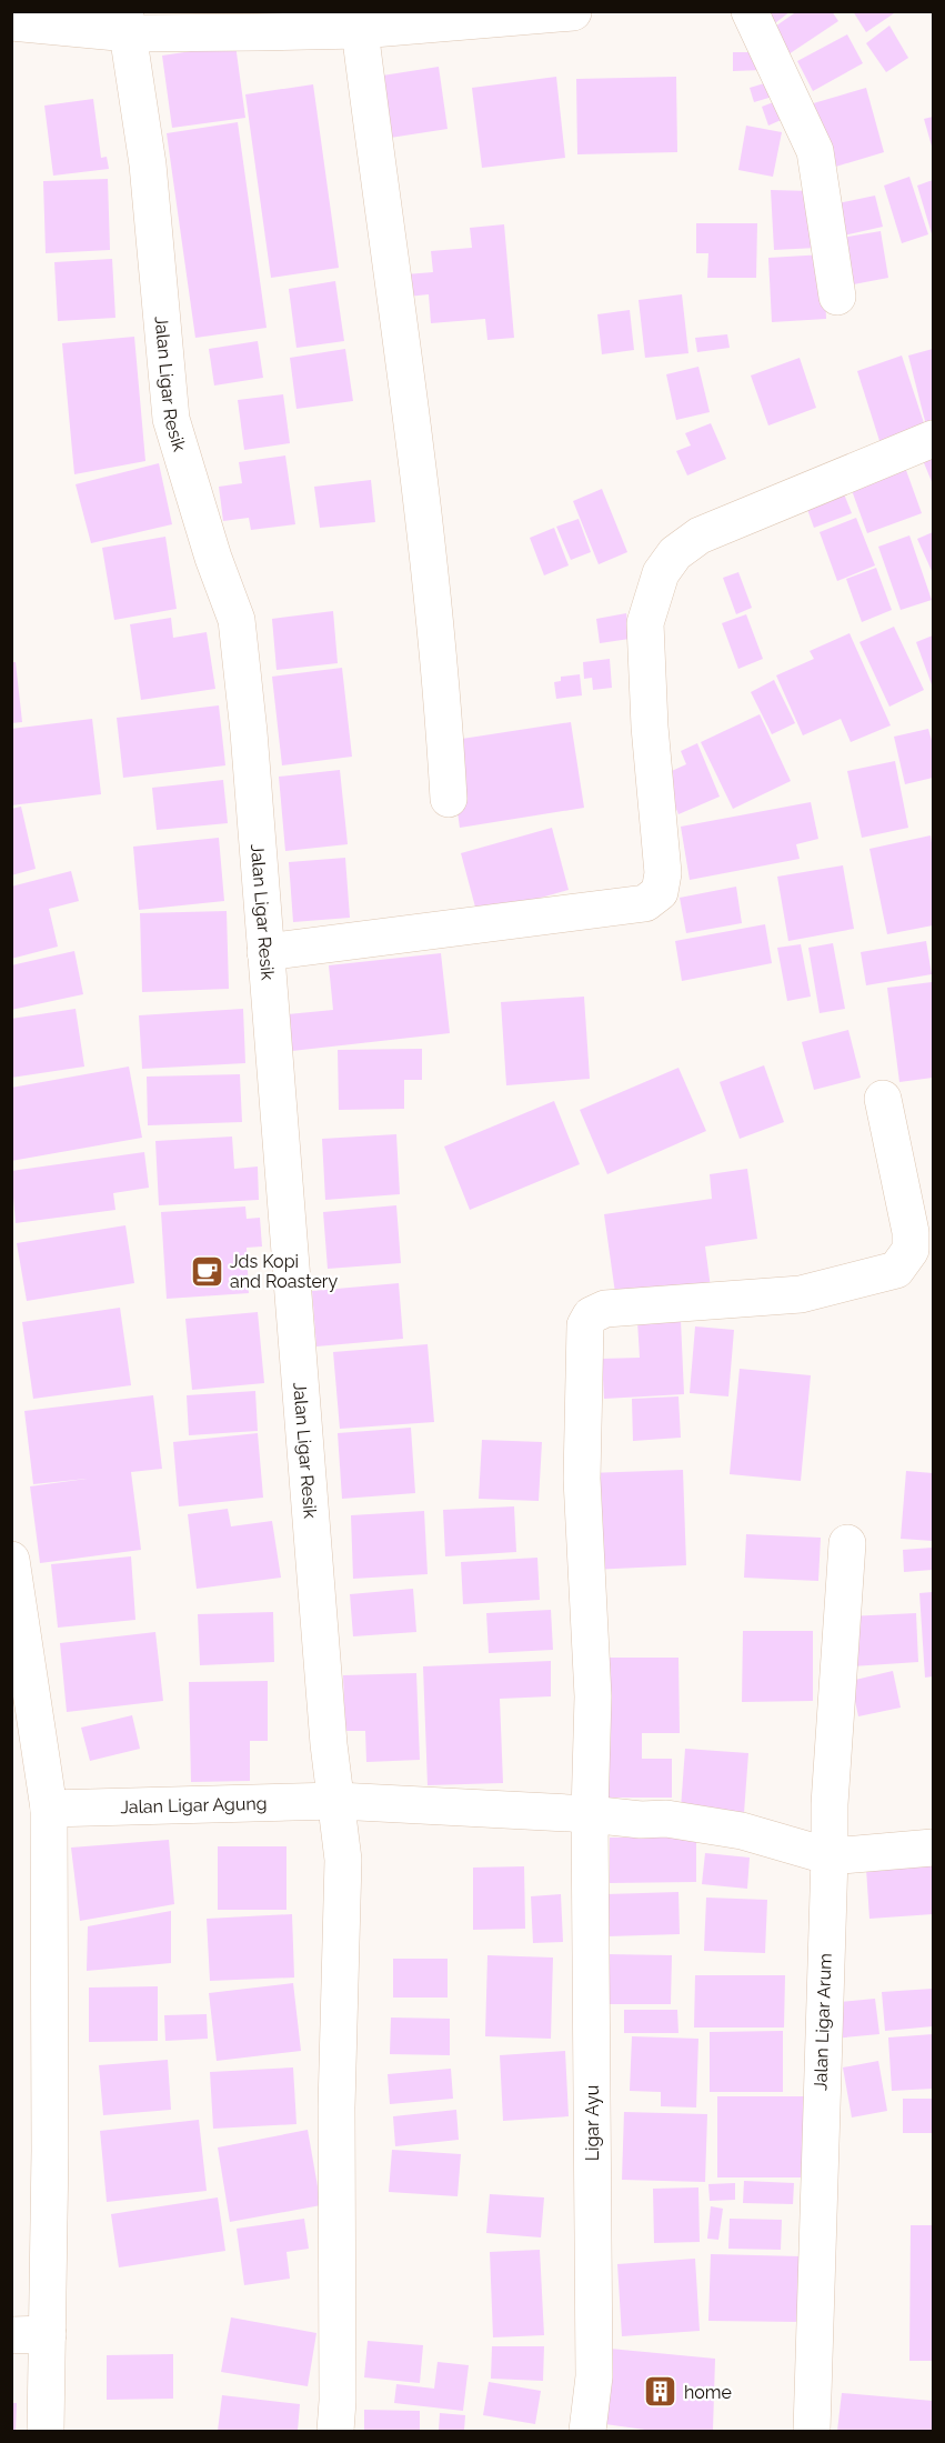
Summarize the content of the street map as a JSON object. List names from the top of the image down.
{
  "streets": {
    "street": [
      "Jalan Ligar Resik",
      "Jalan Ligar Agung",
      "Jalan Ligar Arum",
      "Ligar Ayu"
    ]
  },
  "crossings": [
    ["Jalan Ligar Resik", "Jalan Ligar Agung"],
    ["Jalan Ligar Agung", "Ligar Ayu"]
  ],
  "places": {
    "cafe": ["Jds Kopi and Roastery"],
    "building": ["home"]
  }
}
